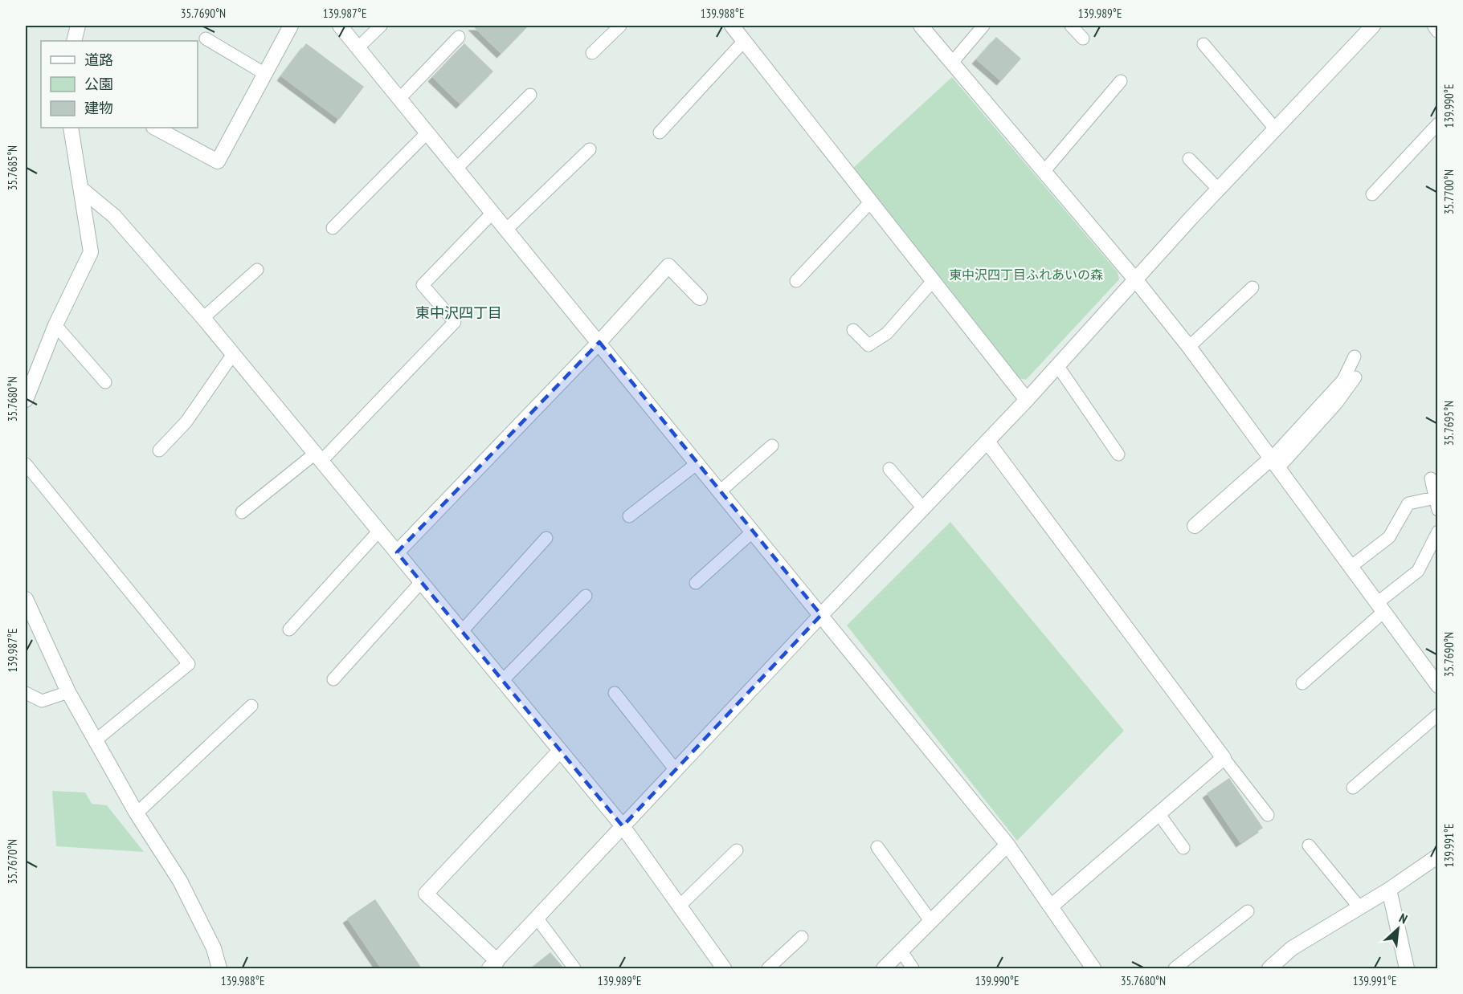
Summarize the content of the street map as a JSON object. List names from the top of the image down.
{
  "districts": ["東中沢四丁目"],
  "parks": ["東中沢四丁目ふれあいの森"],
  "legend": ["道路", "公園", "建物"],
  "north": "top right",
  "coordinates": [
    "35.7690°N",
    "139.987°E",
    "139.988°E",
    "139.989°E",
    "139.990°E",
    "35.7685°N",
    "35.7700°N",
    "35.7680°N",
    "35.7695°N",
    "139.991°E",
    "35.7670°N"
  ]
}
